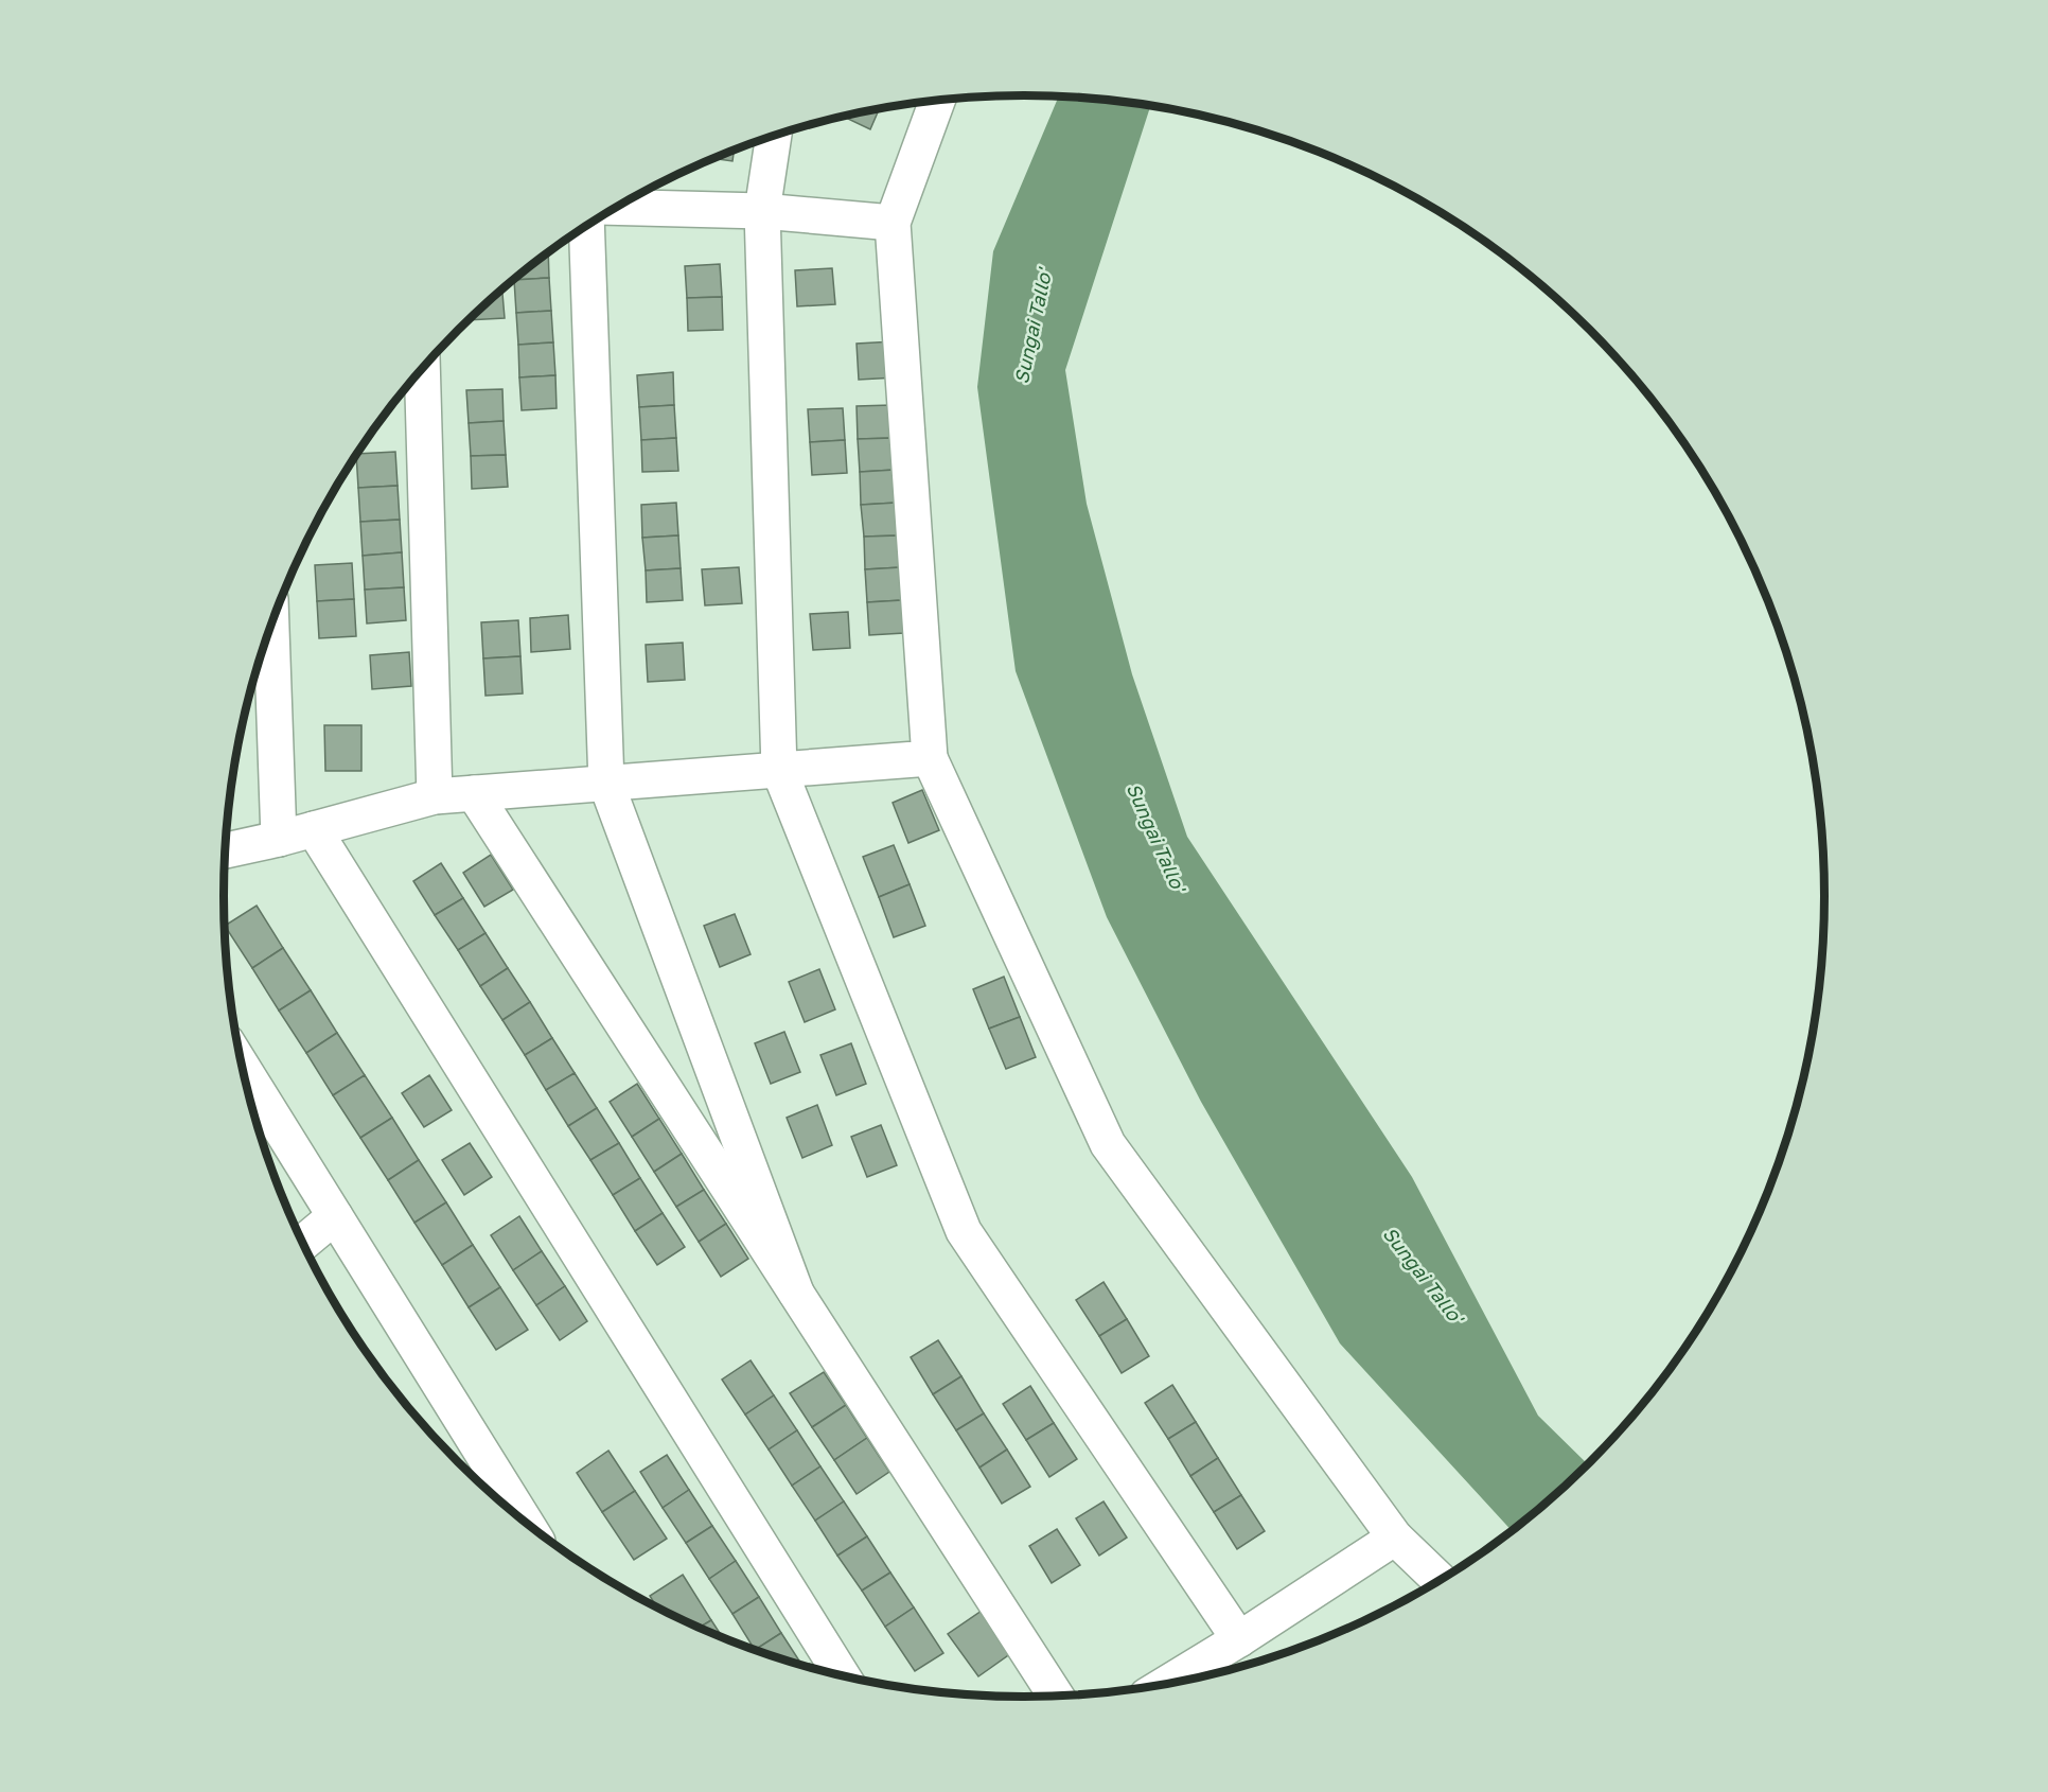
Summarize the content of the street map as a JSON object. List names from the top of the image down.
{
  "water": ["Sungai Tallo'"]
}
